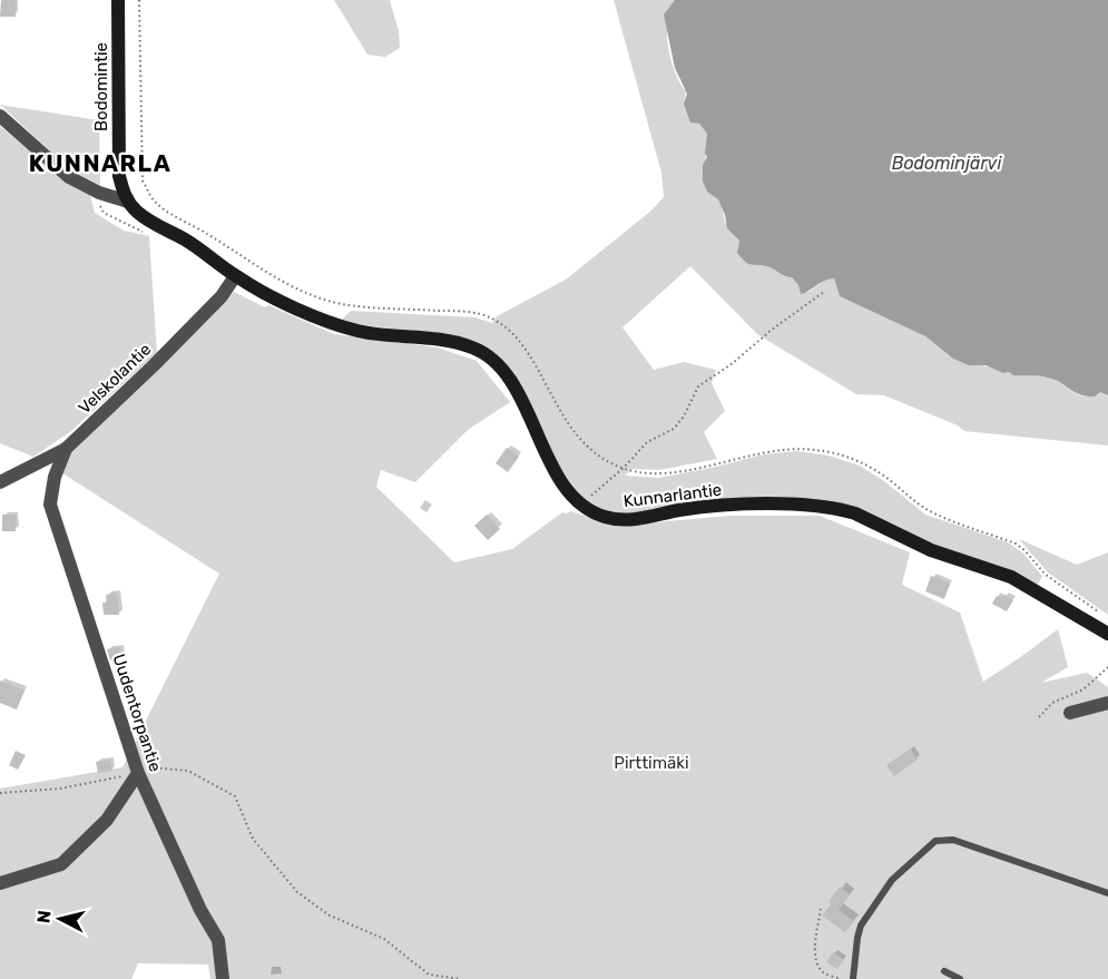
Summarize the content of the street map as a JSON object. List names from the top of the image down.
{
  "streets": {
    "main road": ["Bodomintie", "Kunnarlantie"],
    "street": ["Velskolantie", "Uudentorpantie"]
  },
  "crossings": [
    ["Velskolantie", "Kunnarlantie"],
    ["Velskolantie", "Uudentorpantie"]
  ],
  "districts": ["KUNNARLA"],
  "water": ["Bodominjärvi"],
  "parks": ["Pirttimäki"],
  "north": "left"
}
